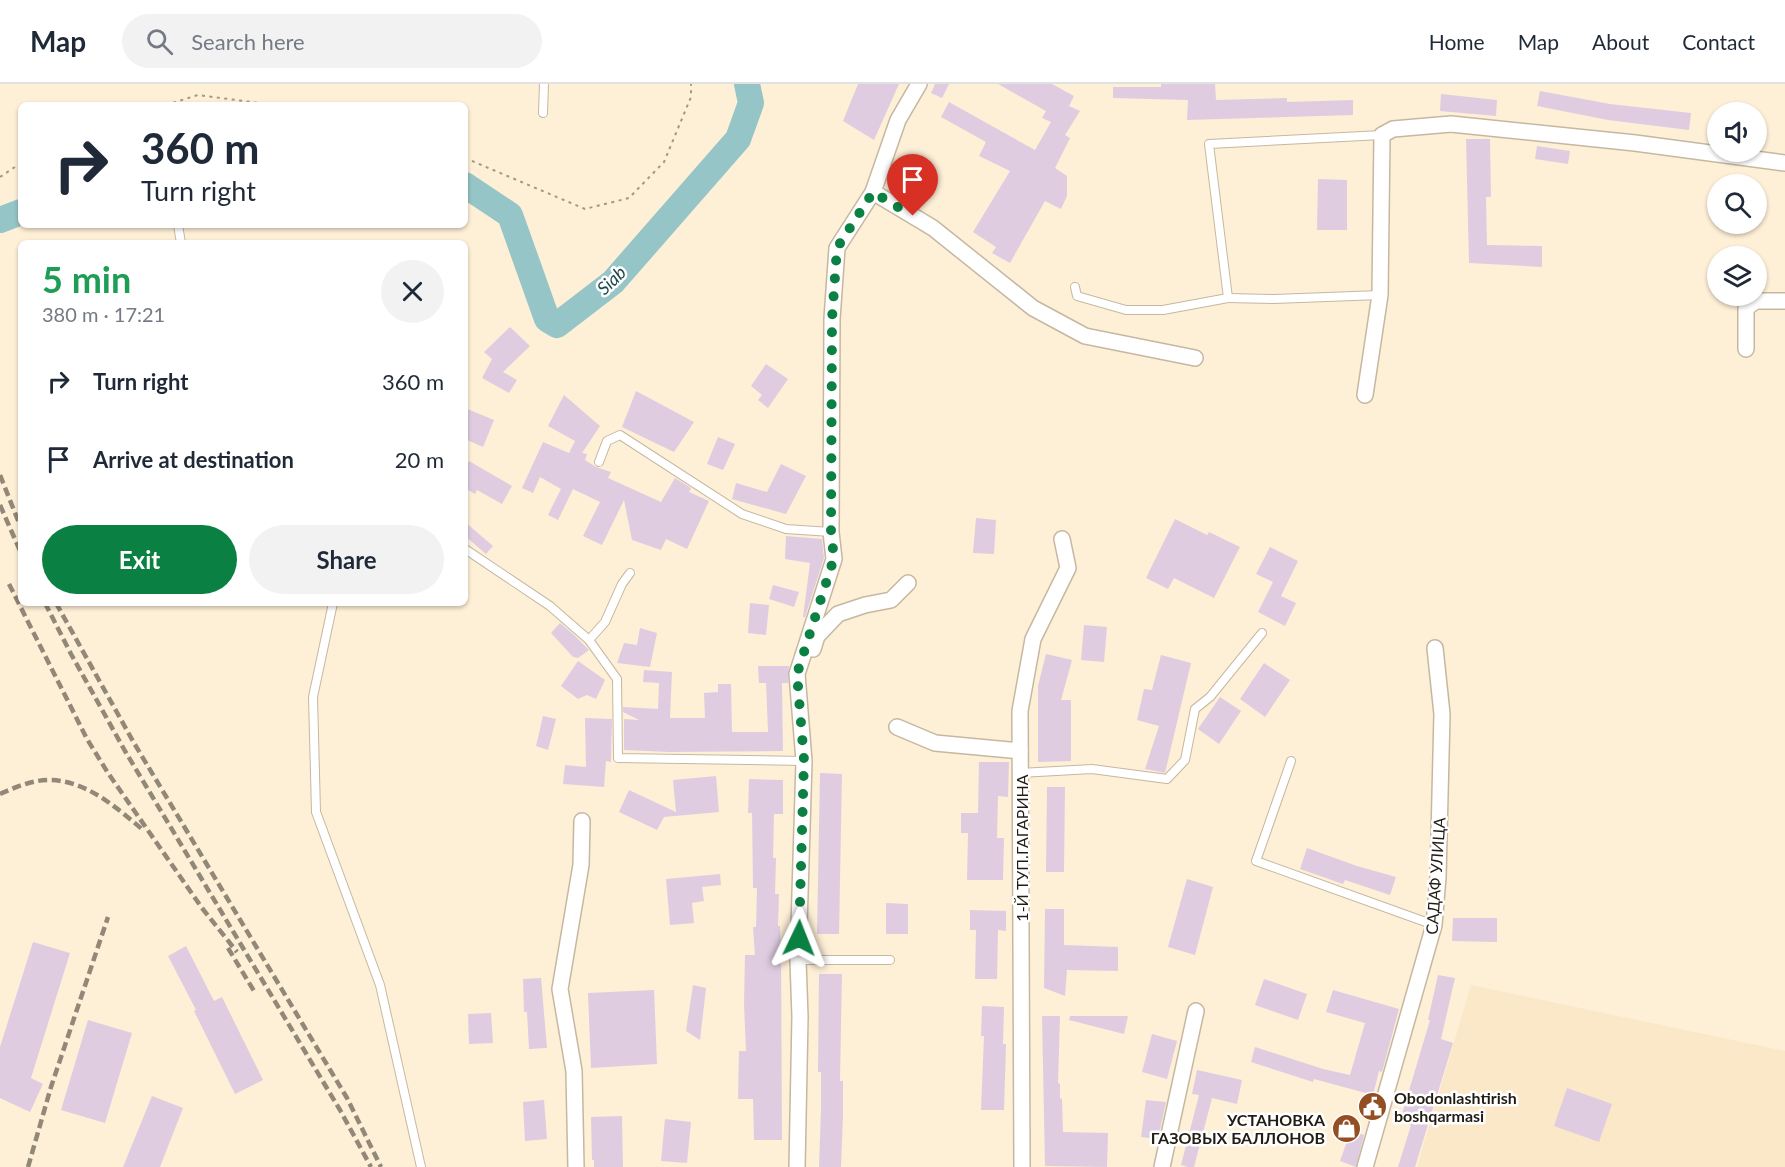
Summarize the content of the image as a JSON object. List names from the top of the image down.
{
  "streets": {
    "street": ["1-Й ТУП.ГАГАРИНА", "САДАФ УЛИЦА"]
  },
  "water": ["Siab"],
  "places": {
    "public building": ["Obodonlashtirish boshqarmasi"],
    "shop": ["УСТАНОВКА ГАЗОВЫХ БАЛЛОНОВ"]
  },
  "page": {
    "header": "Map",
    "search": "Search here",
    "nav": [
      "Home",
      "Map",
      "About",
      "Contact"
    ],
    "turn": ["360 m", "Turn right"],
    "heading": ["5 min", "380 m · 17:21"],
    "list": [
      {
        "name": "Turn right",
        "value": "360 m"
      },
      {
        "name": "Arrive at destination",
        "value": "20 m"
      }
    ],
    "buttons": ["Exit", "Share"]
  }
}
